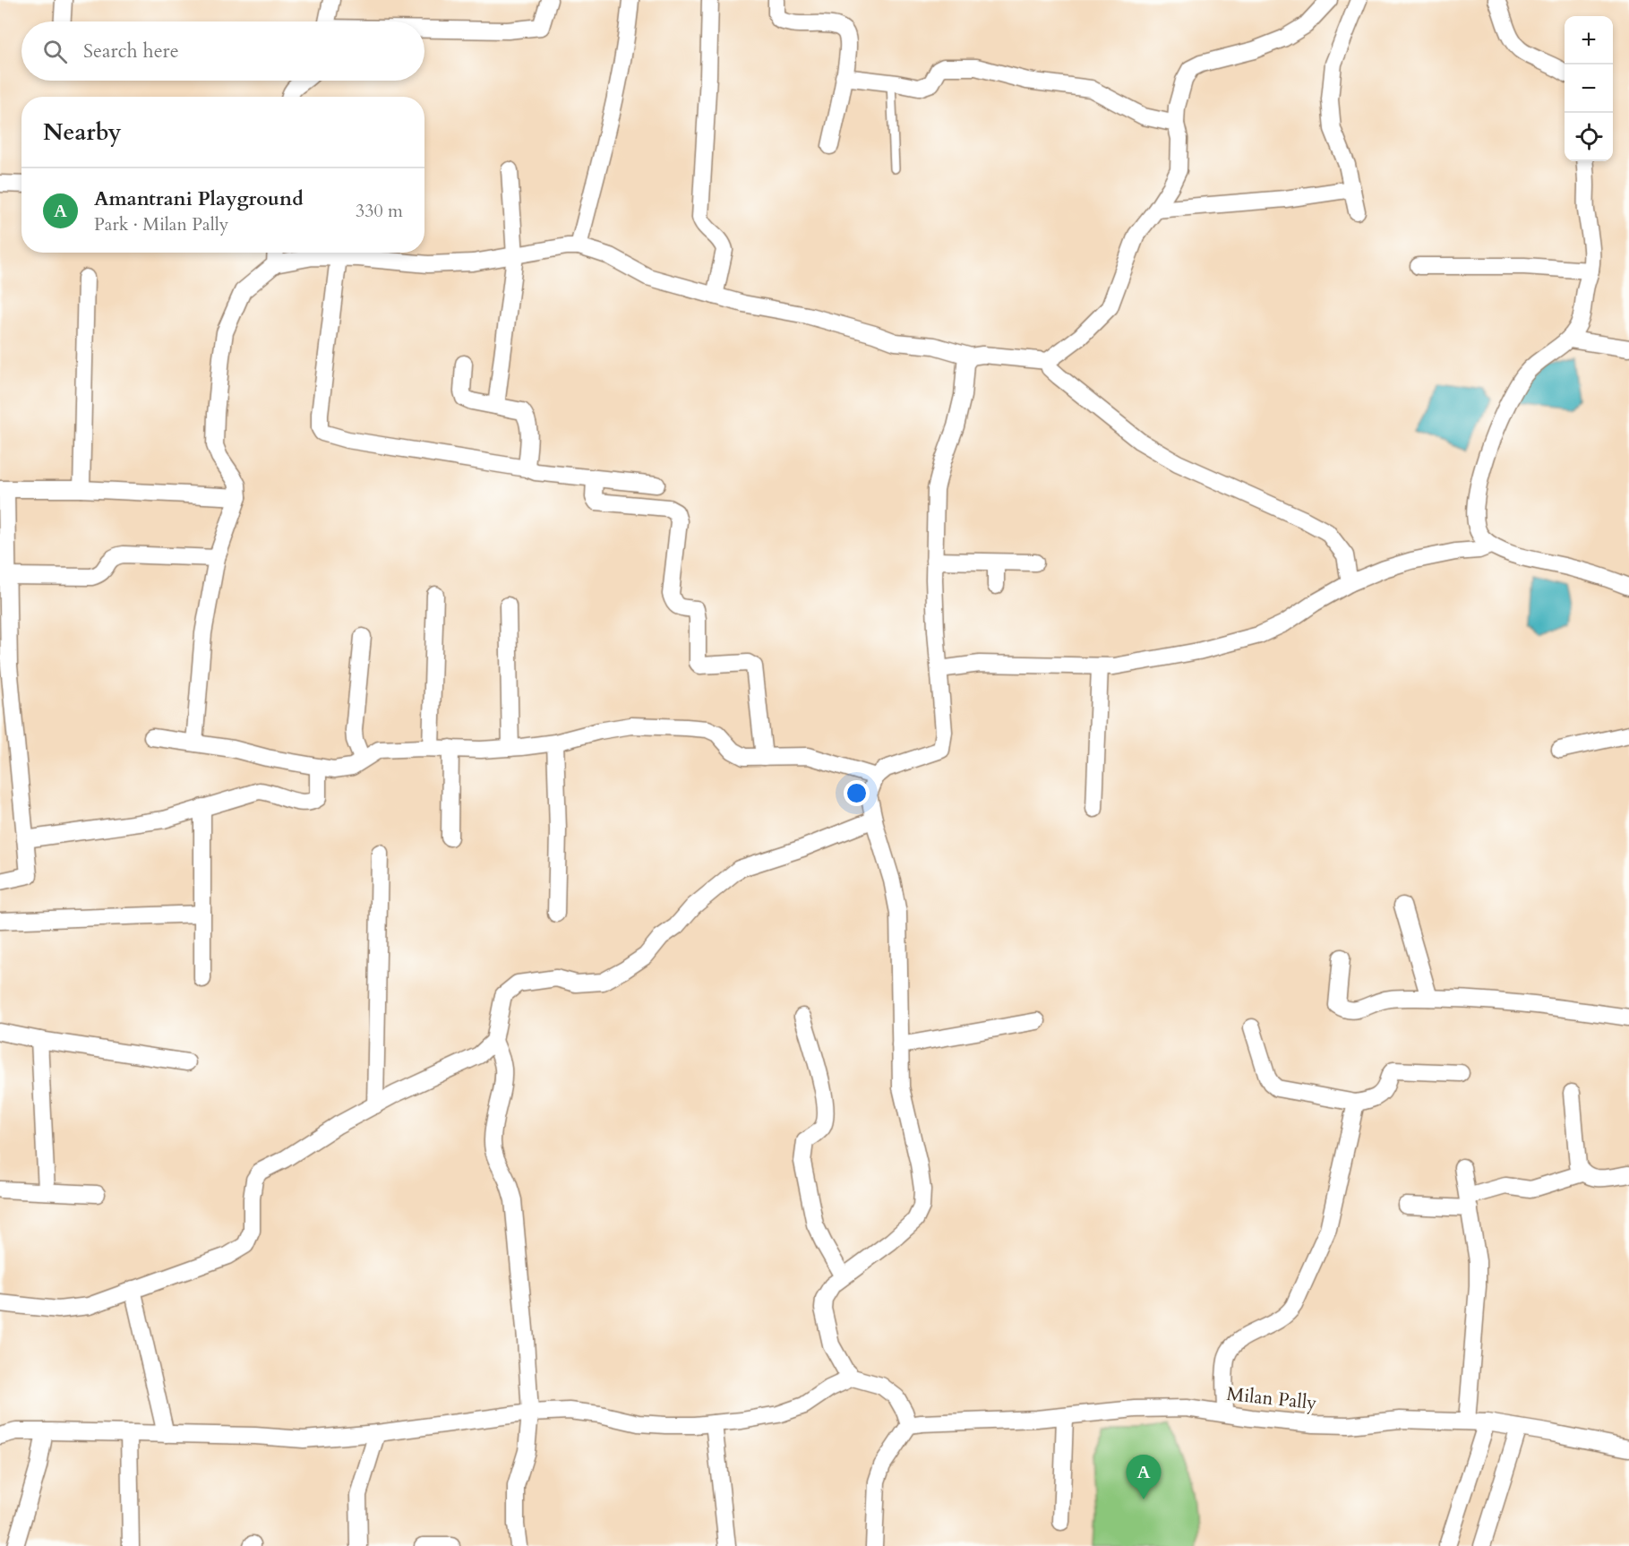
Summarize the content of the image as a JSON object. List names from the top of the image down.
{
  "streets": {
    "street": ["Milan Pally"]
  },
  "page": {
    "map_buttons": ["+", "−"],
    "search": "Search here",
    "heading": "Nearby",
    "list": [
      {
        "mark": "A",
        "name": "Amantrani Playground",
        "note": "Park · Milan Pally",
        "value": "330 m"
      }
    ],
    "pins": "A"
  }
}
